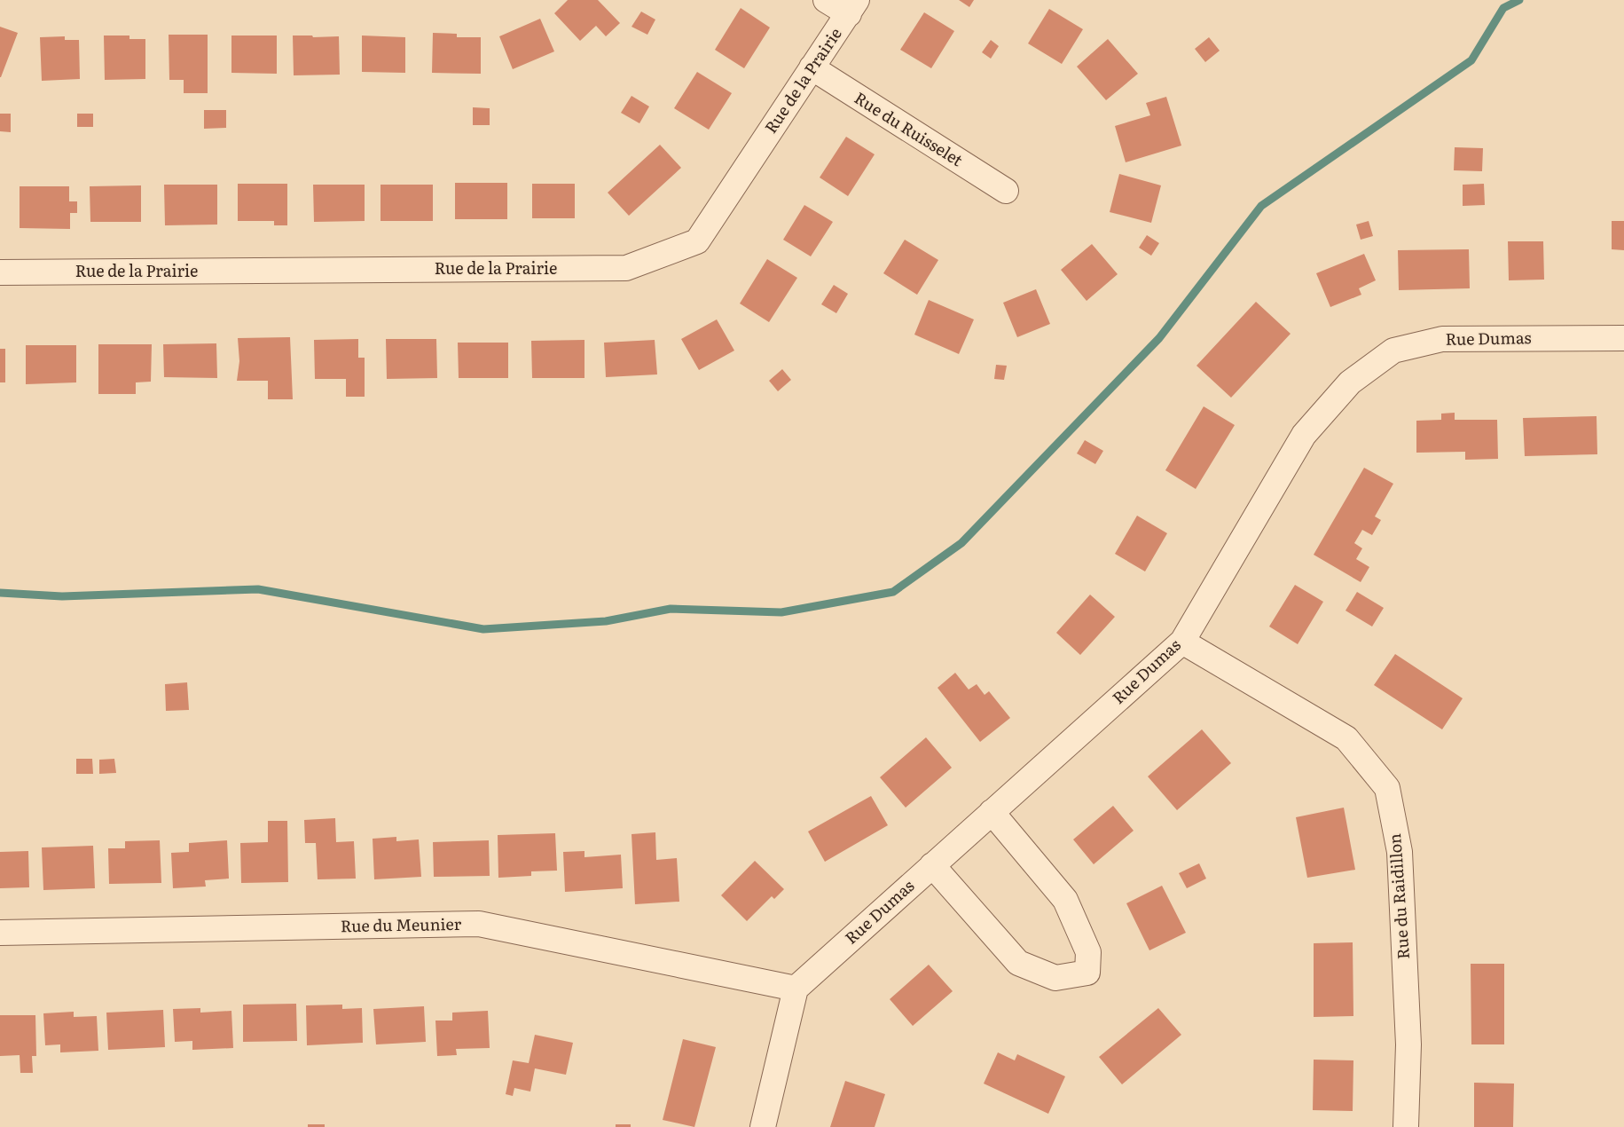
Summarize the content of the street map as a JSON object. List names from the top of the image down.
{
  "streets": {
    "street": [
      "Rue de la Prairie",
      "Rue du Ruisselet",
      "Rue Dumas",
      "Rue du Raidillon",
      "Rue du Meunier"
    ]
  },
  "crossings": [
    ["Rue de la Prairie", "Rue du Ruisselet"],
    ["Rue Dumas", "Rue du Raidillon"],
    ["Rue Dumas", "Rue du Meunier"]
  ]
}
